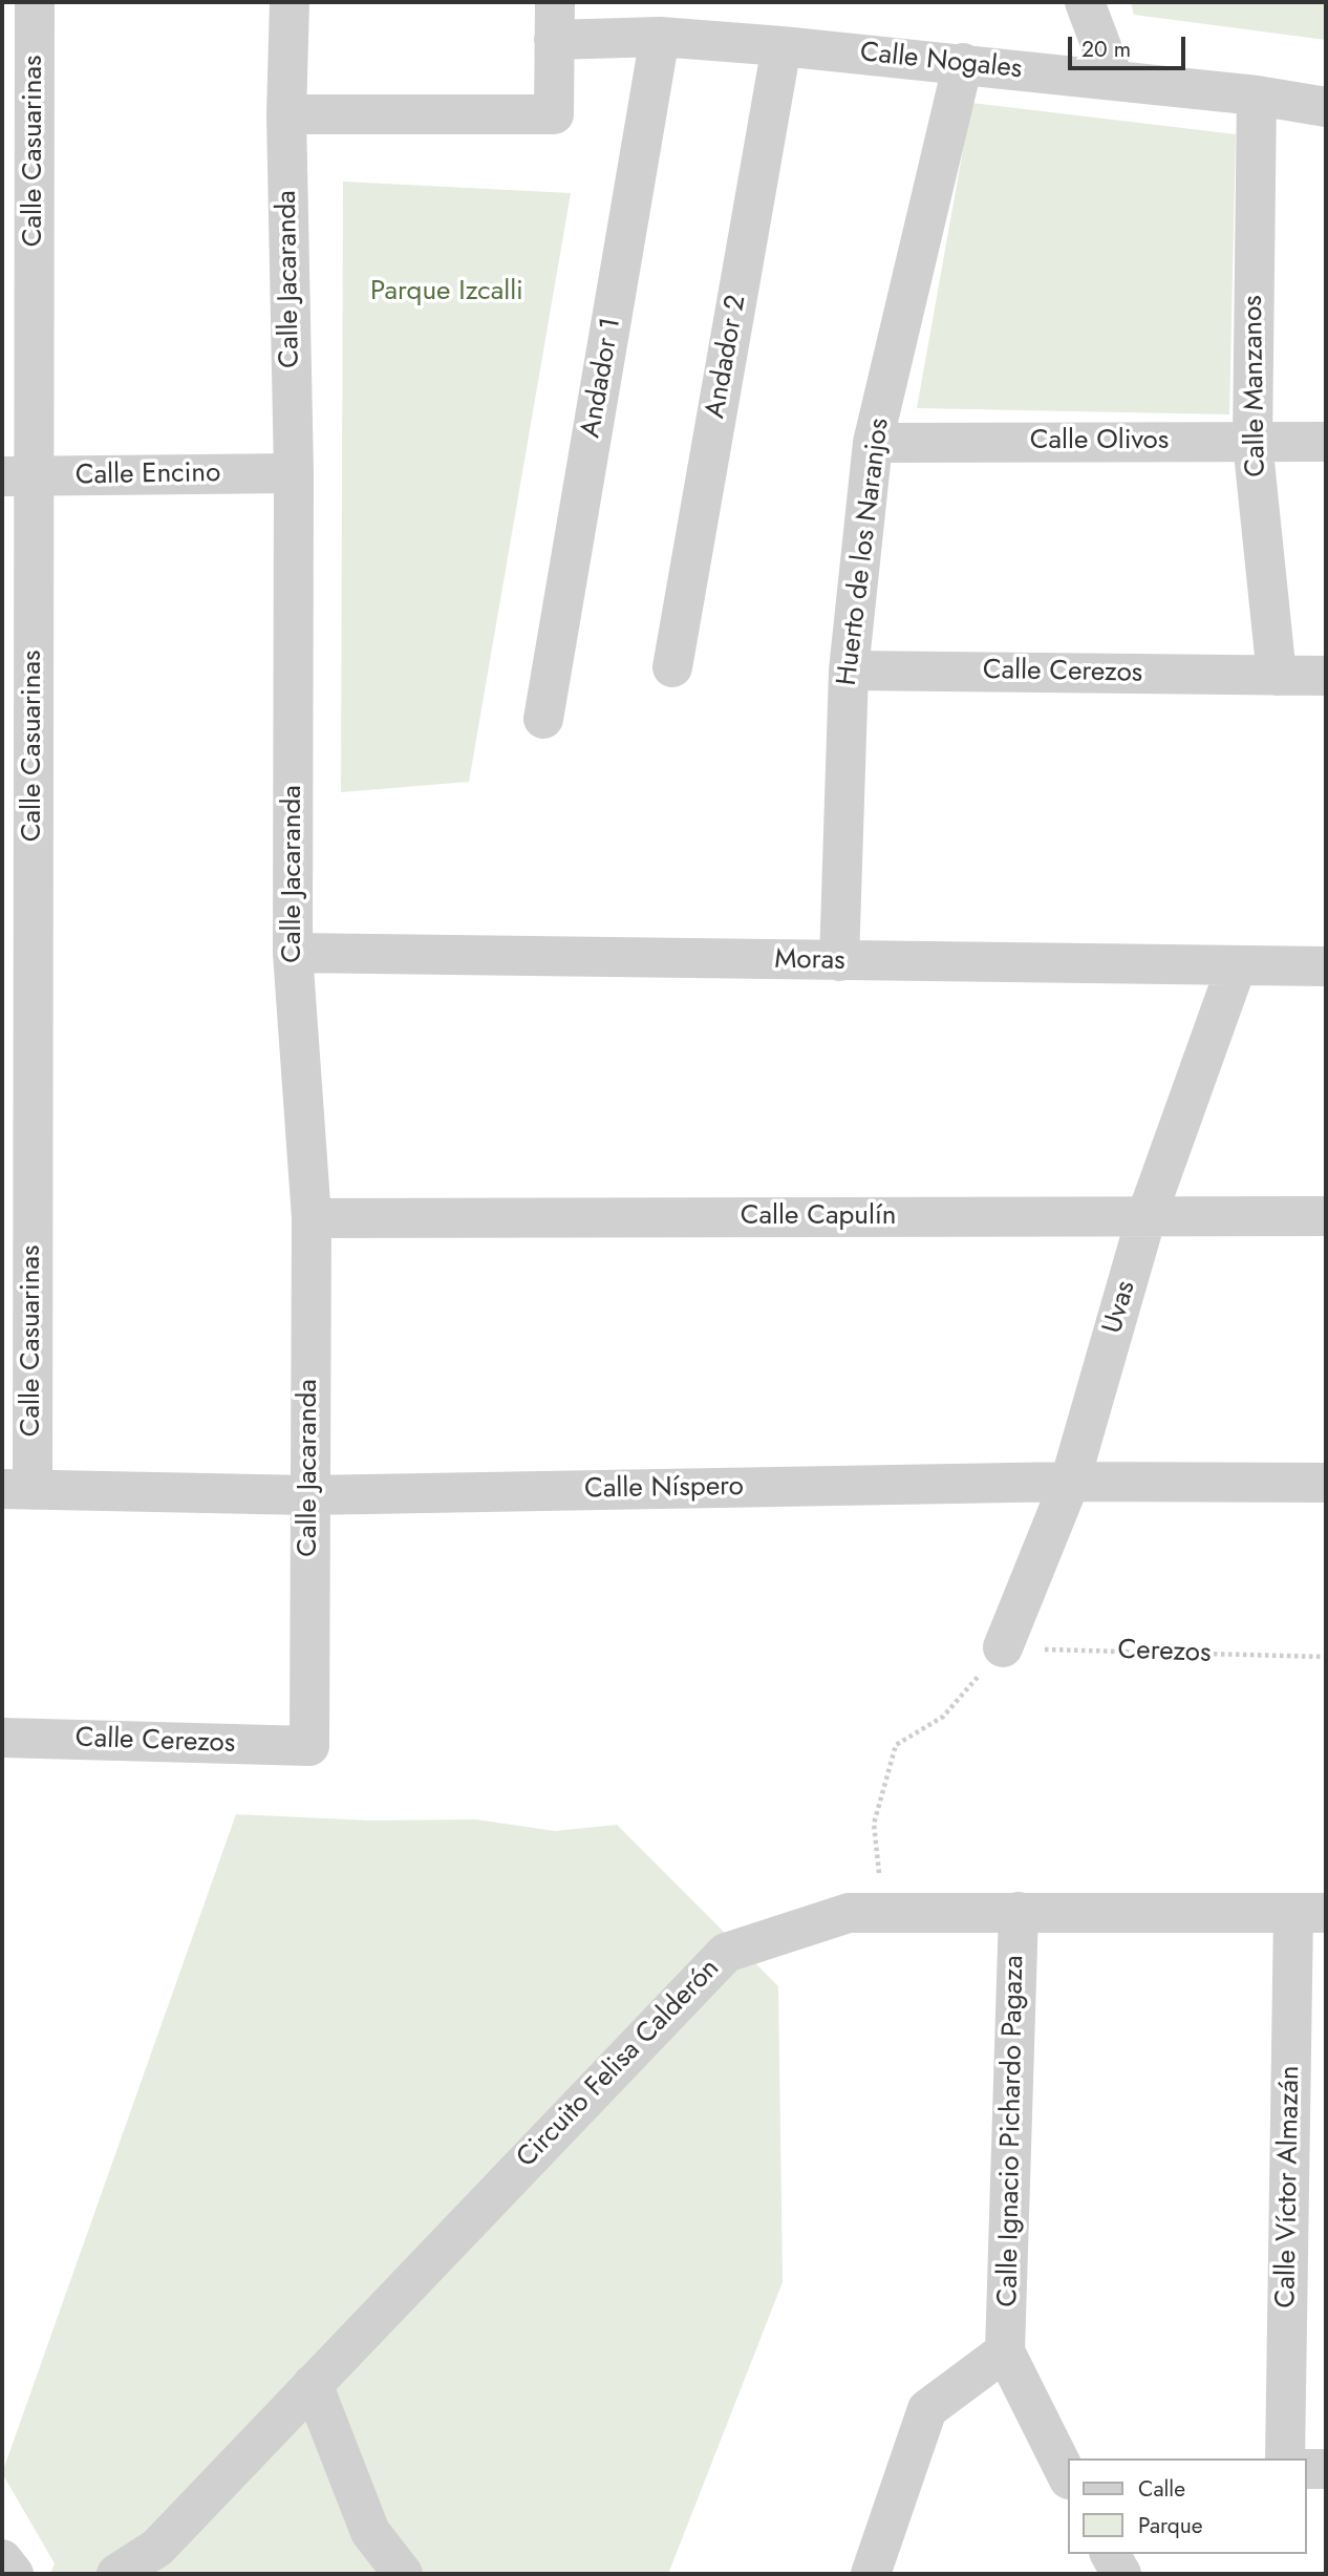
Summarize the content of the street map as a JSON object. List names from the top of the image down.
{
  "streets": {
    "street": [
      "Calle Nogales",
      "Calle Casuarinas",
      "Calle Jacaranda",
      "Andador 2",
      "Andador 1",
      "Calle Manzanos",
      "Calle Olivos",
      "Calle Encino",
      "Huerto de los Naranjos",
      "Calle Cerezos",
      "Moras",
      "Calle Capulín",
      "Uvas",
      "Calle Níspero",
      "Circuito Felisa Calderón",
      "Calle Ignacio Pichardo Pagaza",
      "Calle Víctor Almazán"
    ],
    "path": ["Cerezos"]
  },
  "crossings": [
    ["Calle Nogales", "Andador 2"],
    ["Calle Nogales", "Andador 1"],
    ["Calle Nogales", "Calle Manzanos"],
    ["Calle Nogales", "Huerto de los Naranjos"],
    ["Calle Casuarinas", "Calle Encino"],
    ["Calle Casuarinas", "Calle Níspero"],
    ["Calle Jacaranda", "Calle Encino"],
    ["Calle Jacaranda", "Calle Cerezos"],
    ["Calle Jacaranda", "Moras"],
    ["Calle Jacaranda", "Calle Capulín"],
    ["Calle Jacaranda", "Calle Níspero"],
    ["Calle Manzanos", "Calle Olivos"],
    ["Calle Manzanos", "Calle Cerezos"],
    ["Calle Olivos", "Huerto de los Naranjos"],
    ["Huerto de los Naranjos", "Calle Cerezos"],
    ["Huerto de los Naranjos", "Moras"],
    ["Moras", "Uvas"],
    ["Calle Capulín", "Uvas"],
    ["Uvas", "Calle Níspero"],
    ["Uvas", "Cerezos"],
    ["Circuito Felisa Calderón", "Calle Ignacio Pichardo Pagaza"],
    ["Circuito Felisa Calderón", "Calle Víctor Almazán"]
  ],
  "parks": ["Parque Izcalli"],
  "legend": ["Calle", "Parque"],
  "scale_bar": "20 m"
}
